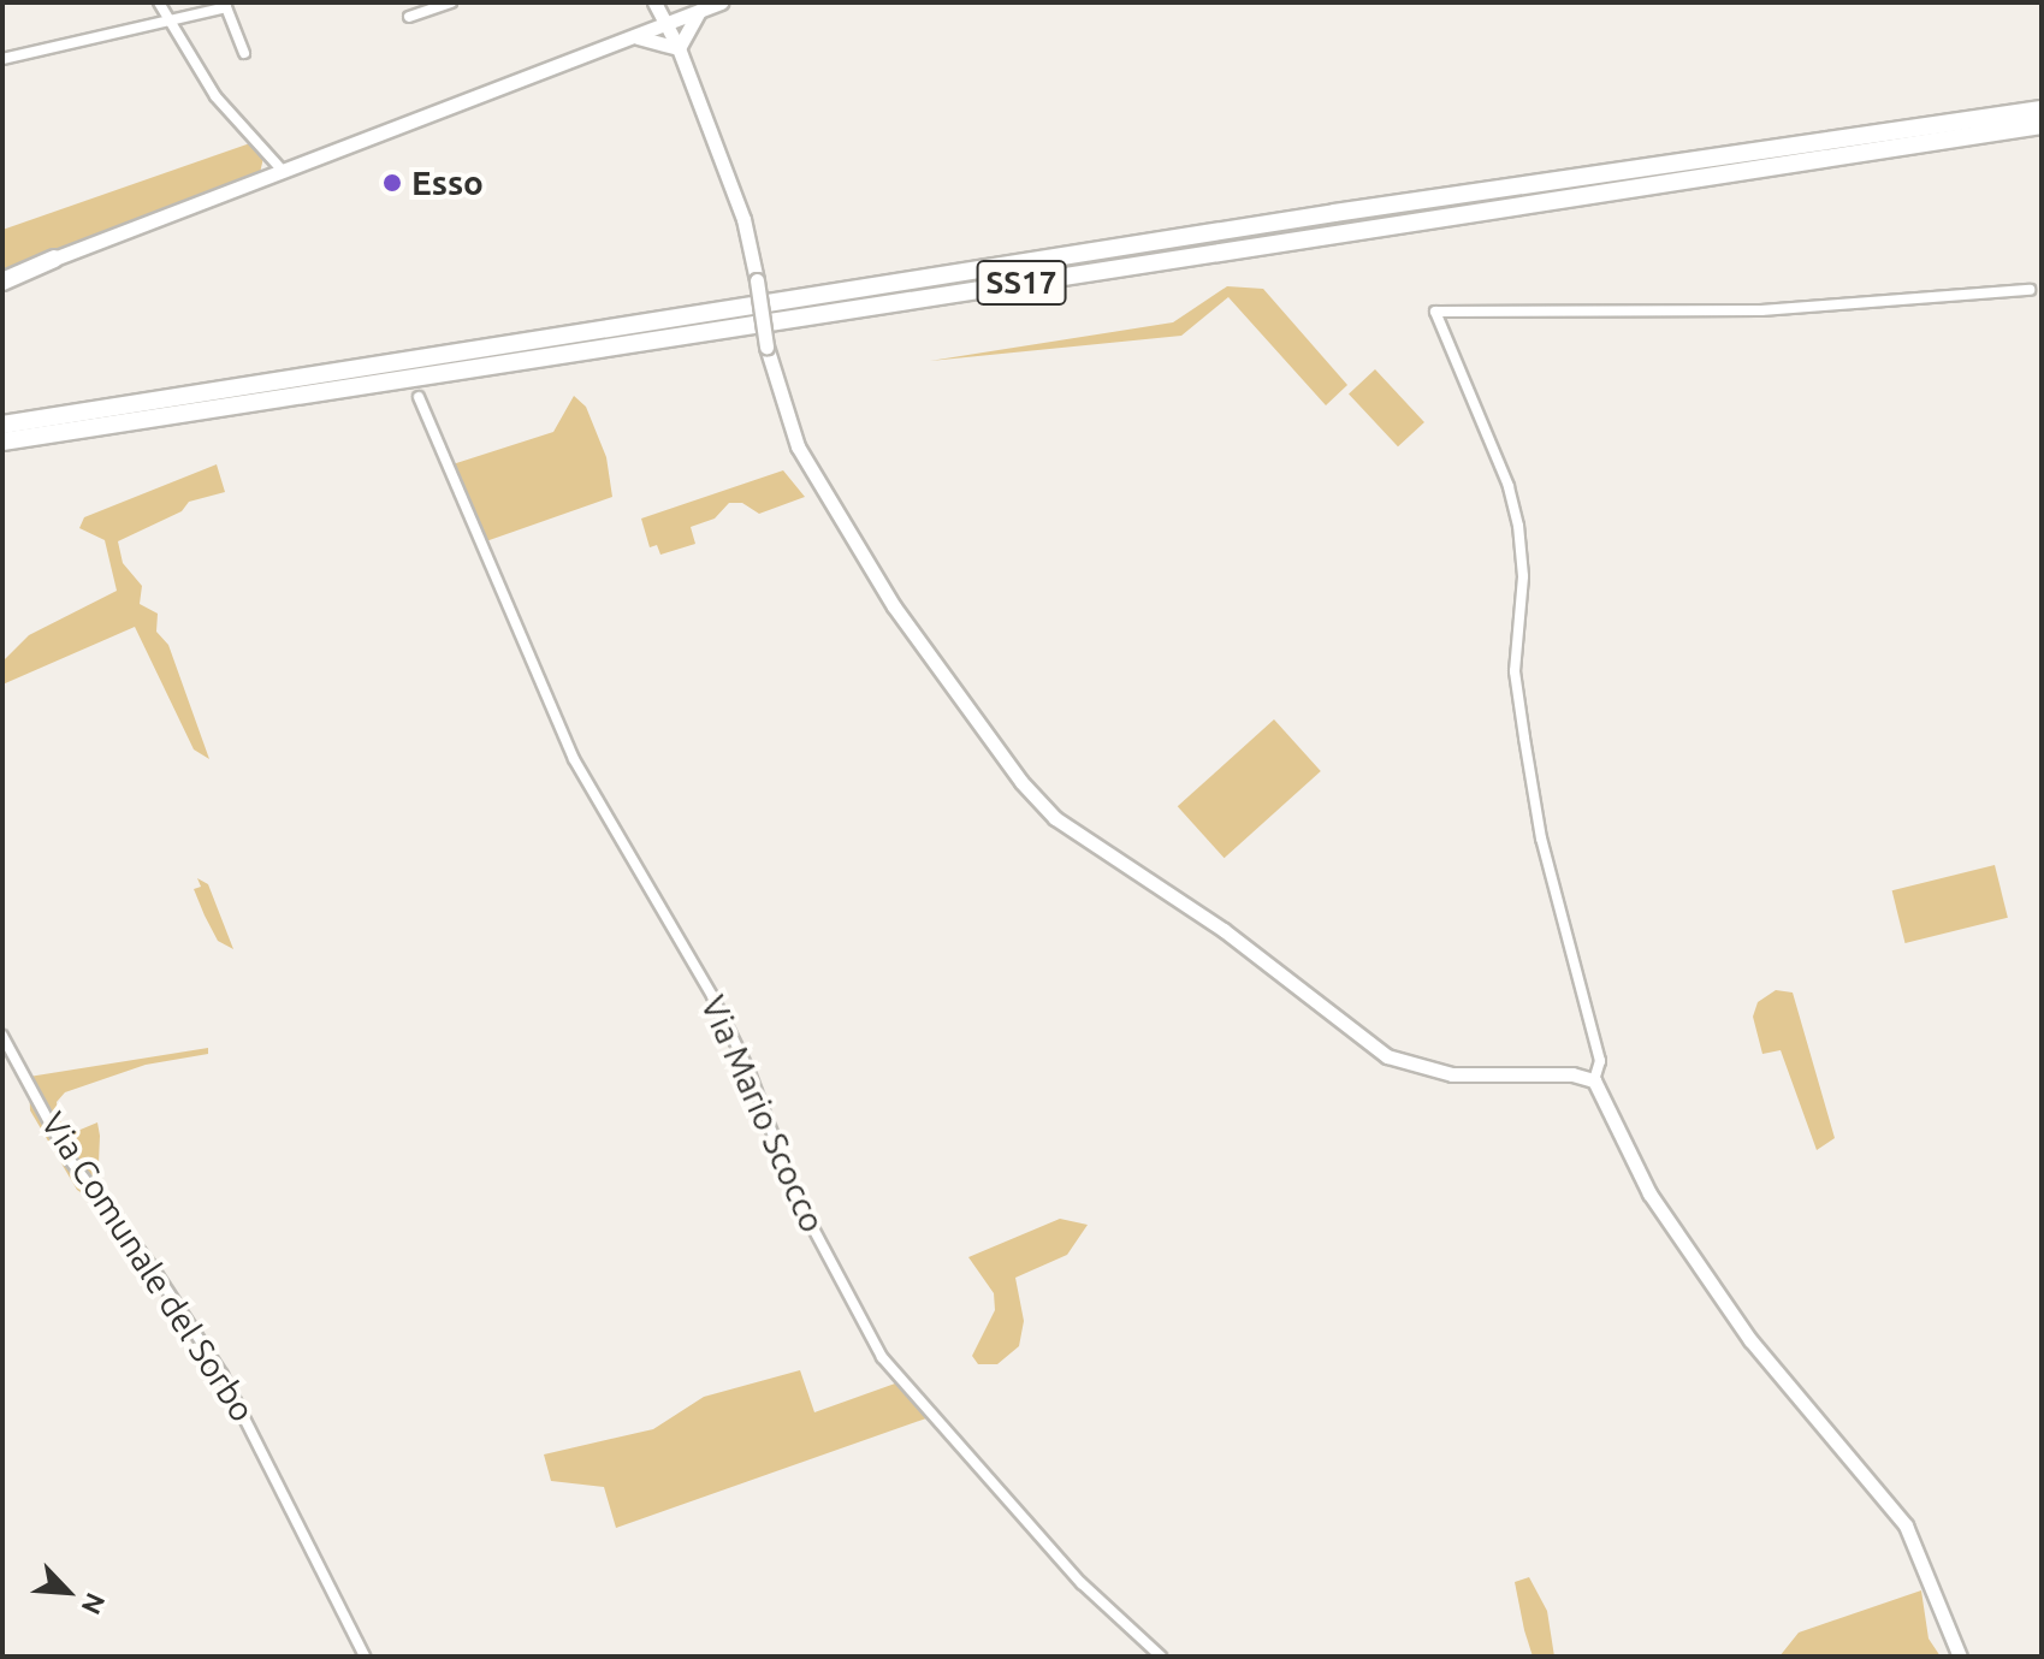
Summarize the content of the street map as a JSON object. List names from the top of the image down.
{
  "streets": {
    "highway": ["SS17"],
    "street": ["Via Mario Scocco", "Via Comunale del Sorbo"]
  },
  "places": ["Esso"],
  "north": "bottom right"
}
